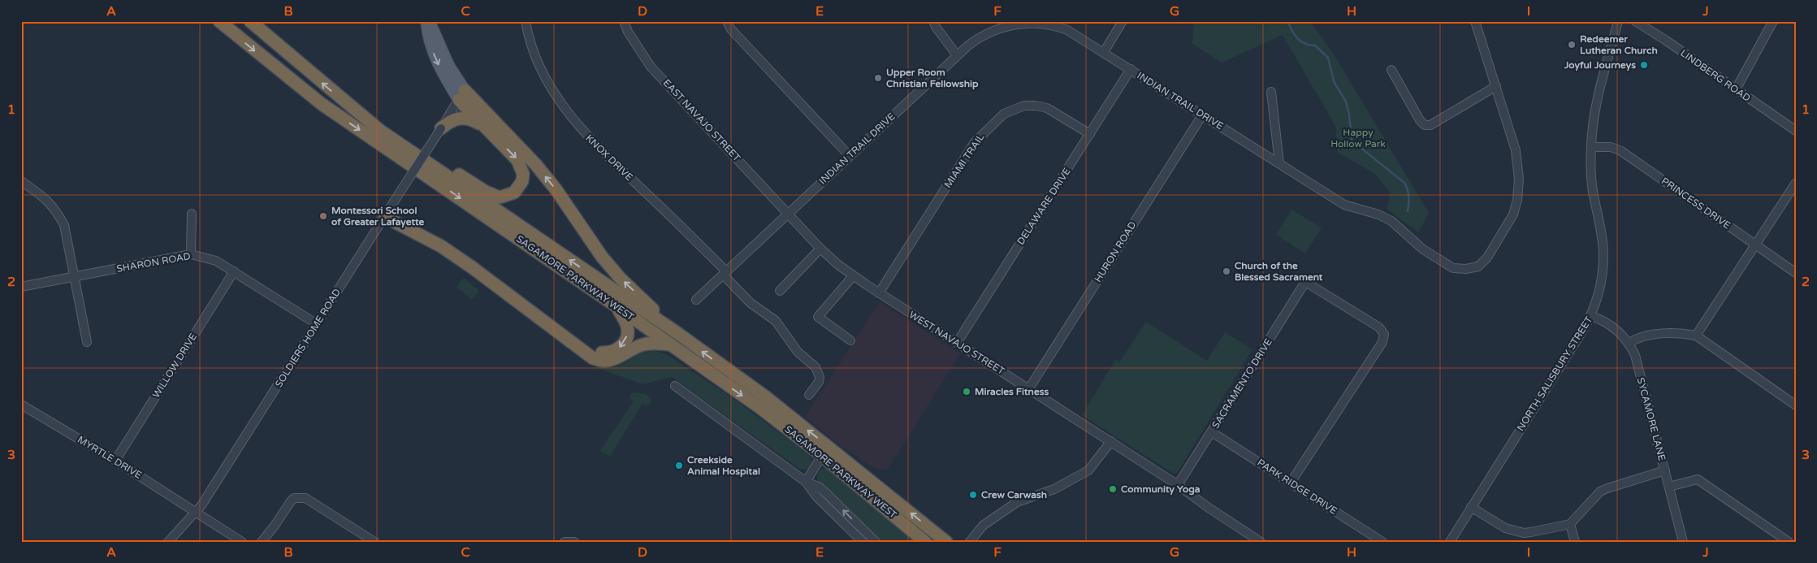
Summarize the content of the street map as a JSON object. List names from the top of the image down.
{
  "streets": {
    "highway": ["SAGAMORE PARKWAY WEST"],
    "street": [
      "LINDBERG ROAD",
      "INDIAN TRAIL DRIVE",
      "EAST NAVAJO STREET",
      "KNOX DRIVE",
      "MIAMI TRAIL",
      "PRINCESS DRIVE",
      "DELAWARE DRIVE",
      "HURON ROAD",
      "SHARON ROAD",
      "SOLDIERS HOME ROAD",
      "WEST NAVAJO STREET",
      "WILLOW DRIVE",
      "NORTH SALISBURY STREET",
      "SACRAMENTO DRIVE",
      "SYCAMORE LANE",
      "MYRTLE DRIVE",
      "PARK RIDGE DRIVE"
    ]
  },
  "crossings": [
    ["INDIAN TRAIL DRIVE", "EAST NAVAJO STREET"],
    ["INDIAN TRAIL DRIVE", "KNOX DRIVE"],
    ["INDIAN TRAIL DRIVE", "DELAWARE DRIVE"],
    ["INDIAN TRAIL DRIVE", "HURON ROAD"],
    ["INDIAN TRAIL DRIVE", "WEST NAVAJO STREET"],
    ["EAST NAVAJO STREET", "WEST NAVAJO STREET"],
    ["MIAMI TRAIL", "DELAWARE DRIVE"],
    ["MIAMI TRAIL", "WEST NAVAJO STREET"],
    ["PRINCESS DRIVE", "NORTH SALISBURY STREET"],
    ["DELAWARE DRIVE", "WEST NAVAJO STREET"],
    ["HURON ROAD", "WEST NAVAJO STREET"],
    ["SHARON ROAD", "SOLDIERS HOME ROAD"],
    ["SHARON ROAD", "WILLOW DRIVE"],
    ["SOLDIERS HOME ROAD", "MYRTLE DRIVE"],
    ["WEST NAVAJO STREET", "SACRAMENTO DRIVE"],
    ["WILLOW DRIVE", "MYRTLE DRIVE"],
    ["NORTH SALISBURY STREET", "SYCAMORE LANE"],
    ["SACRAMENTO DRIVE", "PARK RIDGE DRIVE"]
  ],
  "parks": ["Happy Hollow Park"],
  "places": [
    "Redeemer Lutheran Church",
    "Joyful Journeys",
    "Upper Room Christian Fellowship",
    "Montessori School of Greater Lafayette",
    "Church of the Blessed Sacrament",
    "Miracles Fitness",
    "Creekside Animal Hospital",
    "Community Yoga",
    "Crew Carwash"
  ],
  "grid": {
    "columns": [
      "A",
      "B",
      "C",
      "D",
      "E",
      "F",
      "G",
      "H",
      "I",
      "J"
    ],
    "rows": ["1", "2", "3"]
  }
}
